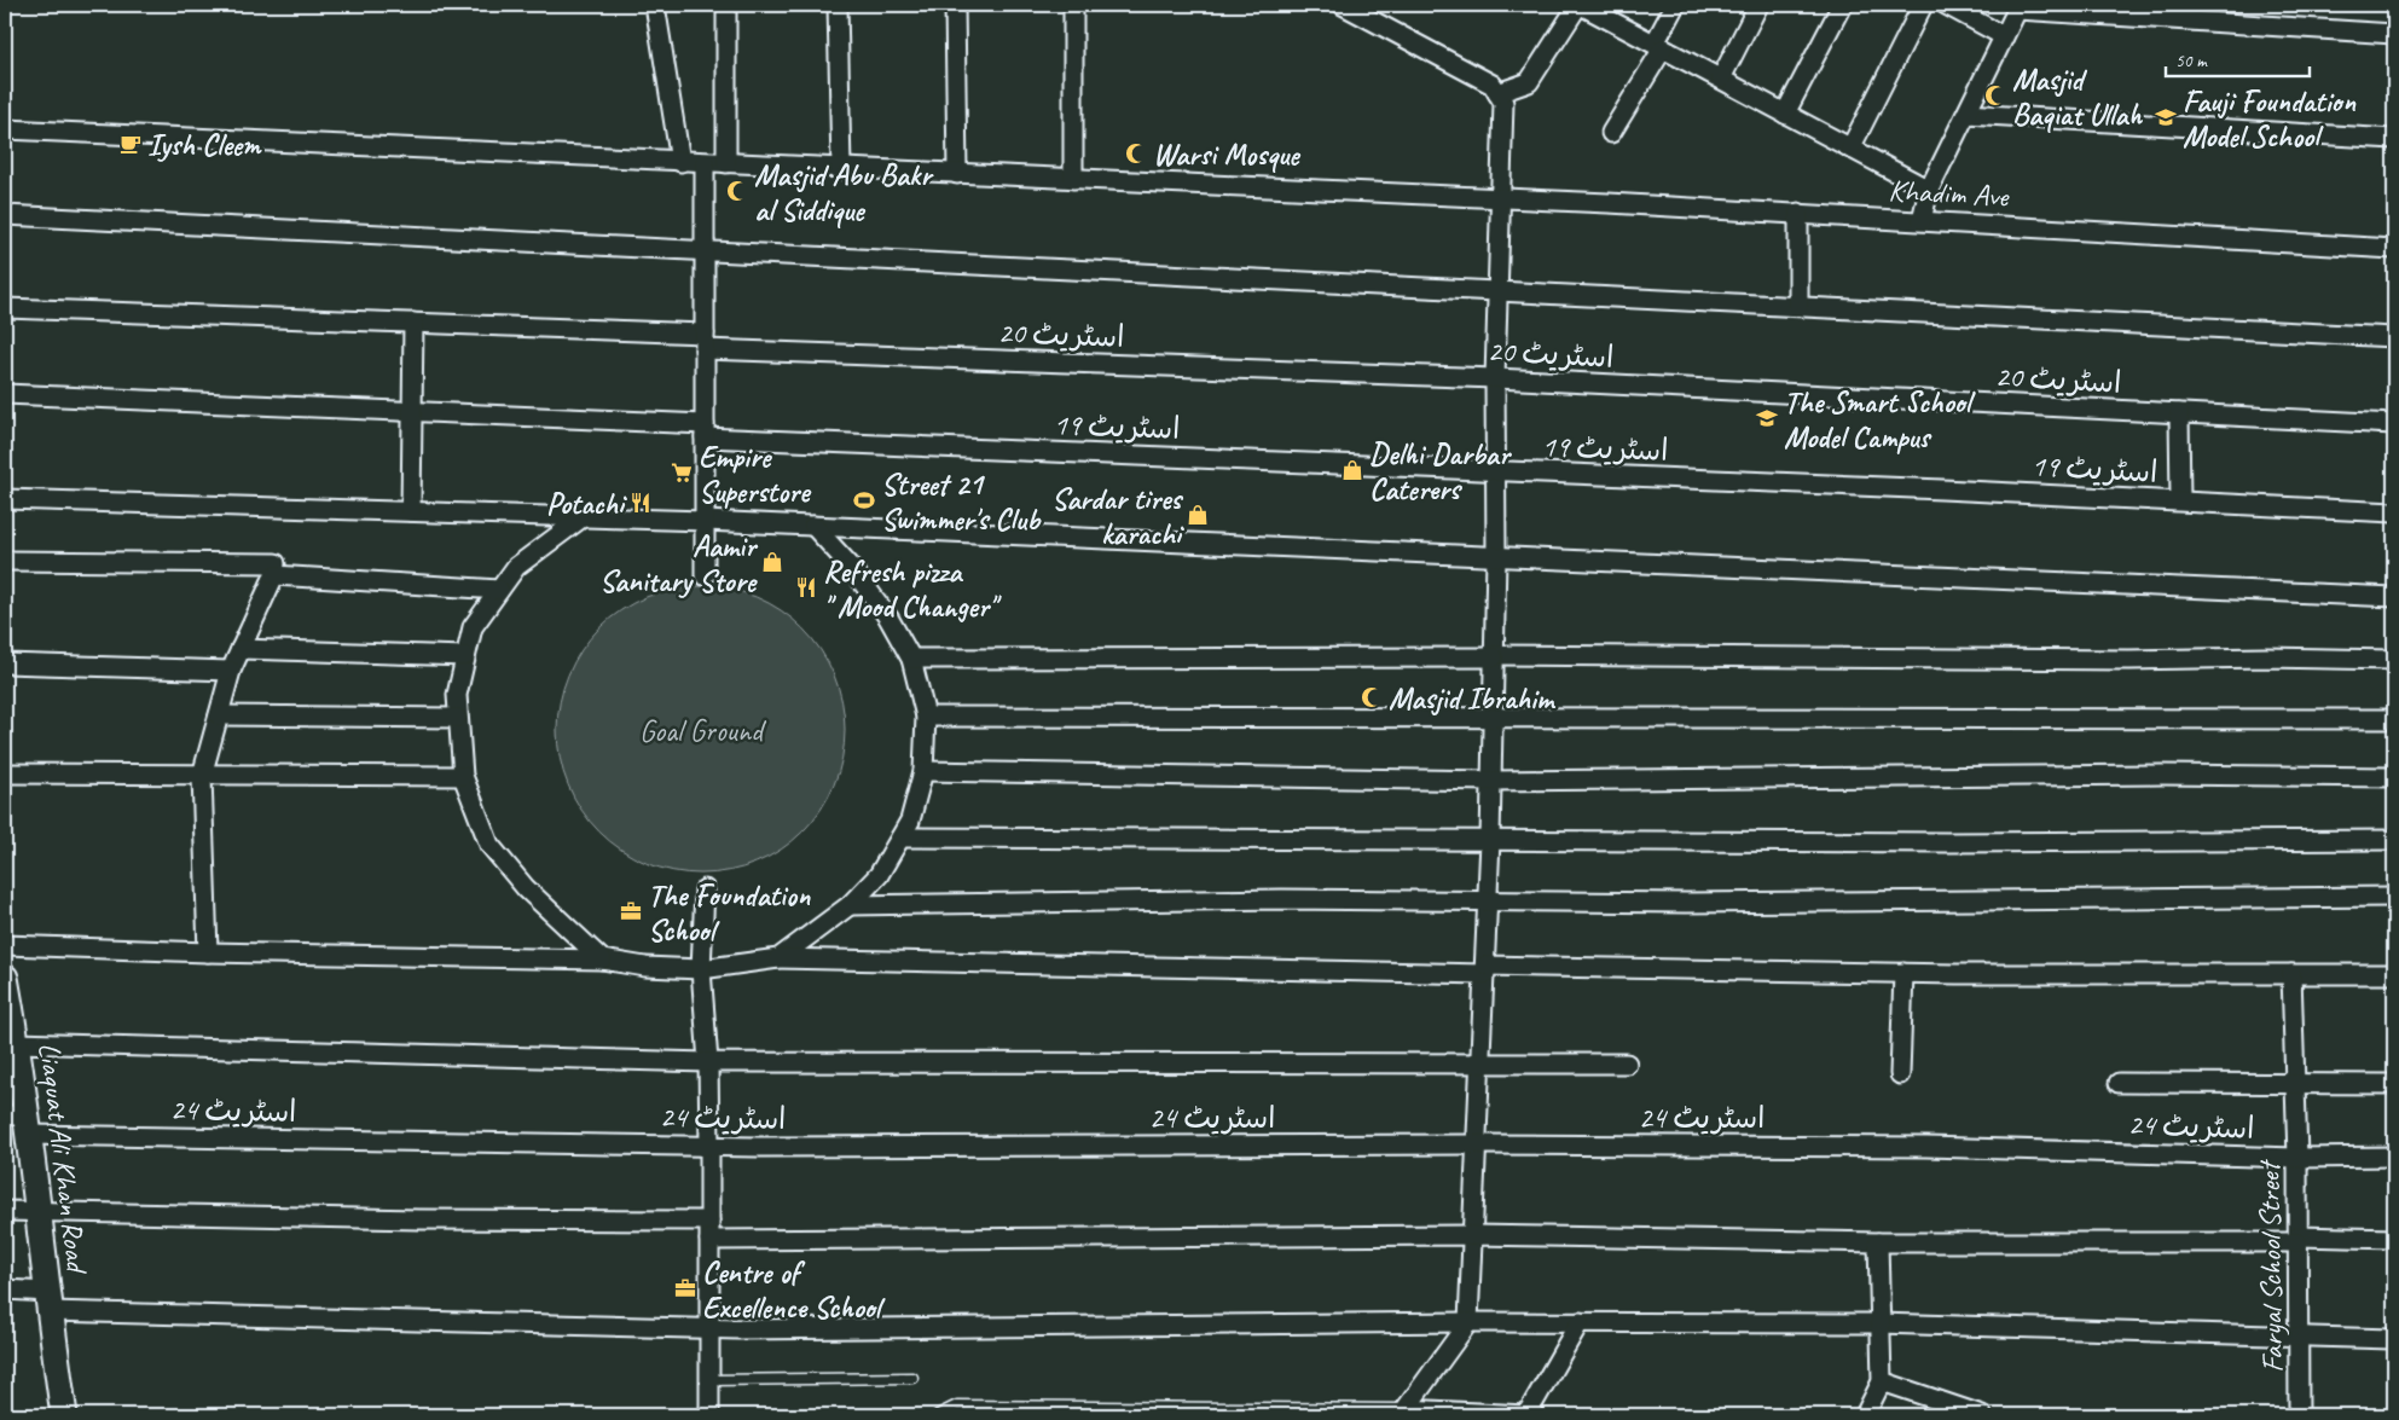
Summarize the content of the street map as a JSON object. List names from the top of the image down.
{
  "streets": {
    "main road": ["Liaquat Ali Khan Road"],
    "street": [
      "Khadim Ave",
      "اسٹریٹ 20",
      "اسٹریٹ 19",
      "اسٹریٹ 24",
      "Faryal School Street"
    ]
  },
  "crossings": [
    ["اسٹریٹ 24", "Liaquat Ali Khan Road"],
    ["اسٹریٹ 24", "Faryal School Street"]
  ],
  "parks": ["Goal Ground"],
  "places": {
    "mosque": [
      "Masjid Baqiat Ullah",
      "Warsi Mosque",
      "Masjid Abu Bakr al Siddique",
      "Masjid Ibrahim"
    ],
    "school or university": ["Fauji Foundation Model School", "The Smart School Model Campus"],
    "cafe": ["Iysh Cleem"],
    "shop": ["Delhi Darbar Caterers", "Sardar tires karachi", "Aamir Sanitary Store"],
    "supermarket": ["Empire Superstore"],
    "sports": ["Street 21 Swimmer's Club"],
    "restaurant": ["Potachi", "Refresh pizza \" Mood Changer\""],
    "office": ["The Foundation School", "Centre of Excellence School"]
  },
  "scale_bar": "50 m"
}
